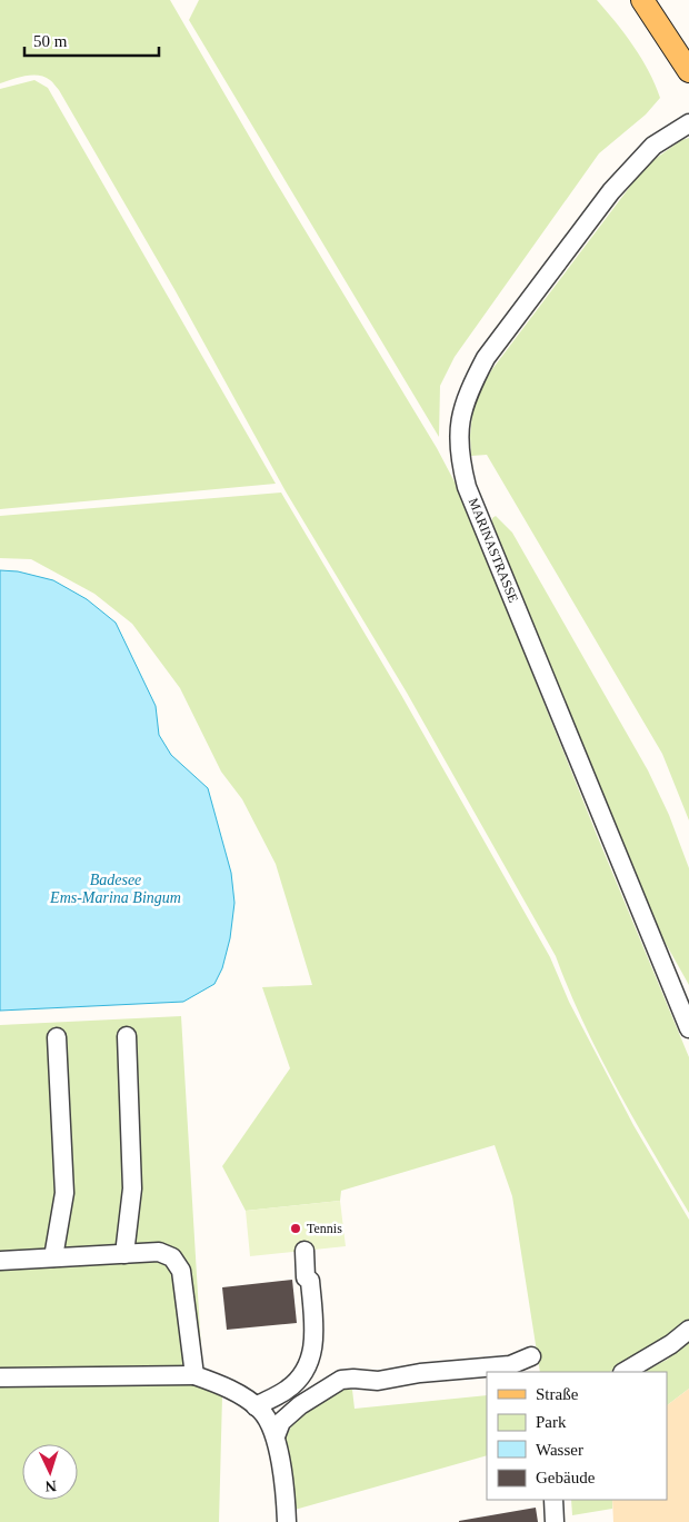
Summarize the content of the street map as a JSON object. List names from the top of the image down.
{
  "streets": {
    "street": ["MARINASTRASSE"]
  },
  "water": ["Badesee Ems-Marina Bingum"],
  "places": ["Tennis"],
  "legend": [
    "Straße",
    "Park",
    "Wasser",
    "Gebäude"
  ],
  "scale_bar": "50 m",
  "north": "bottom"
}
